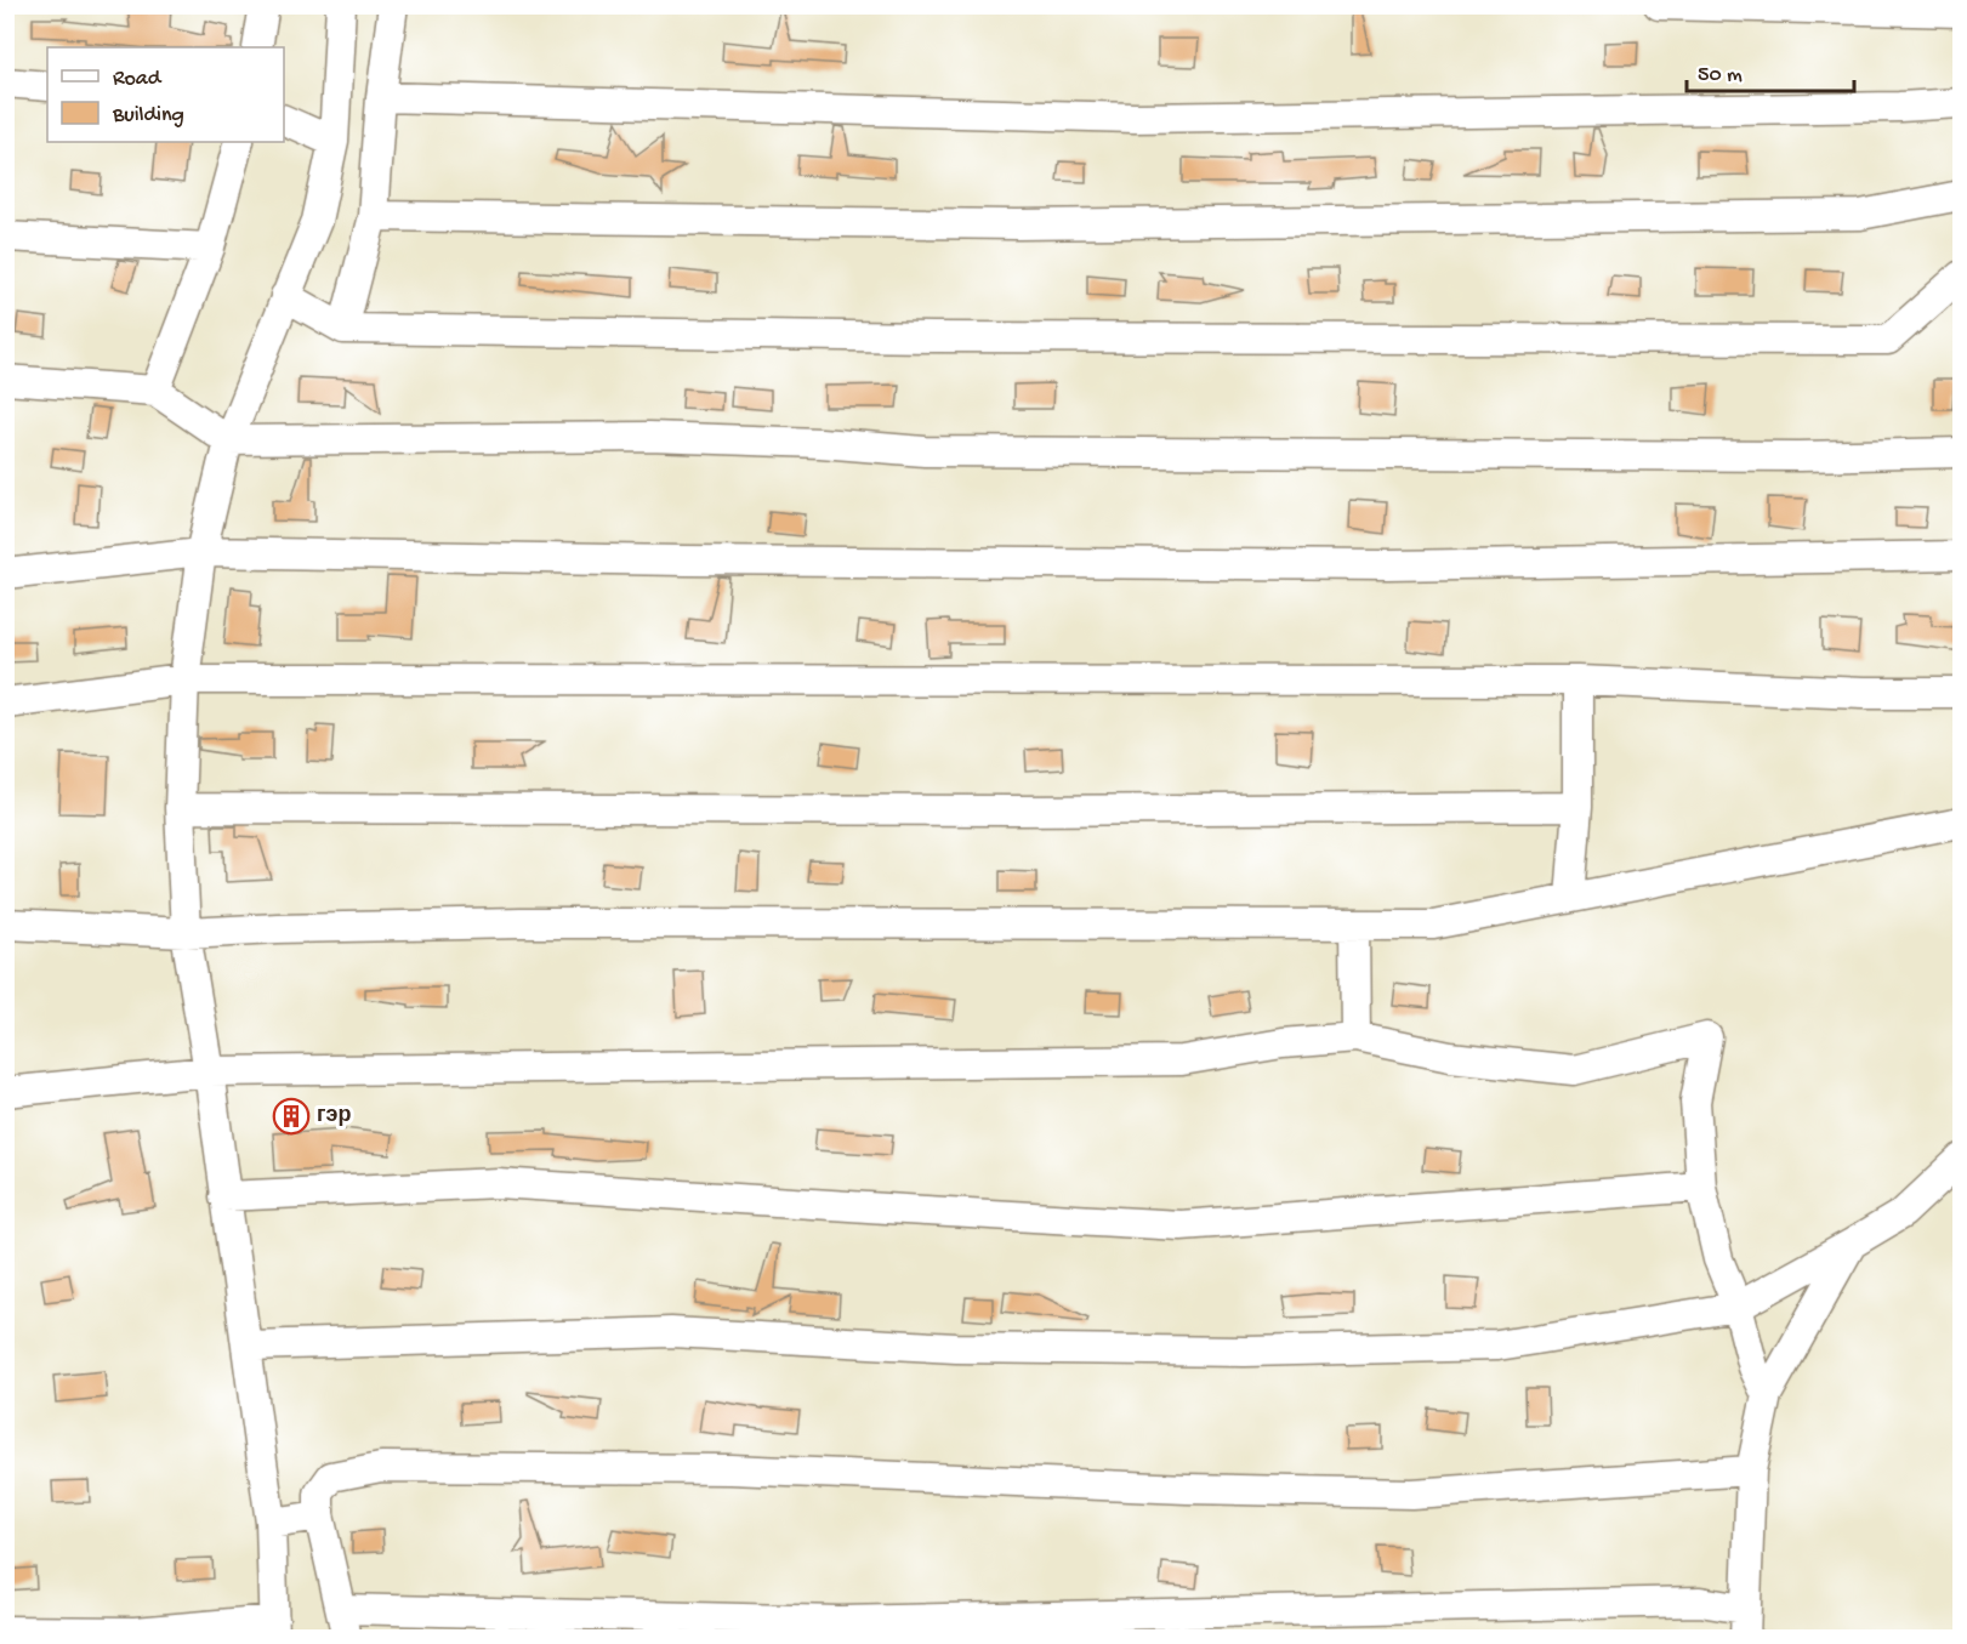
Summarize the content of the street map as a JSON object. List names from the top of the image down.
{
  "places": {
    "building": ["гэр"]
  },
  "legend": ["Road", "Building"],
  "scale_bar": "50 m"
}
